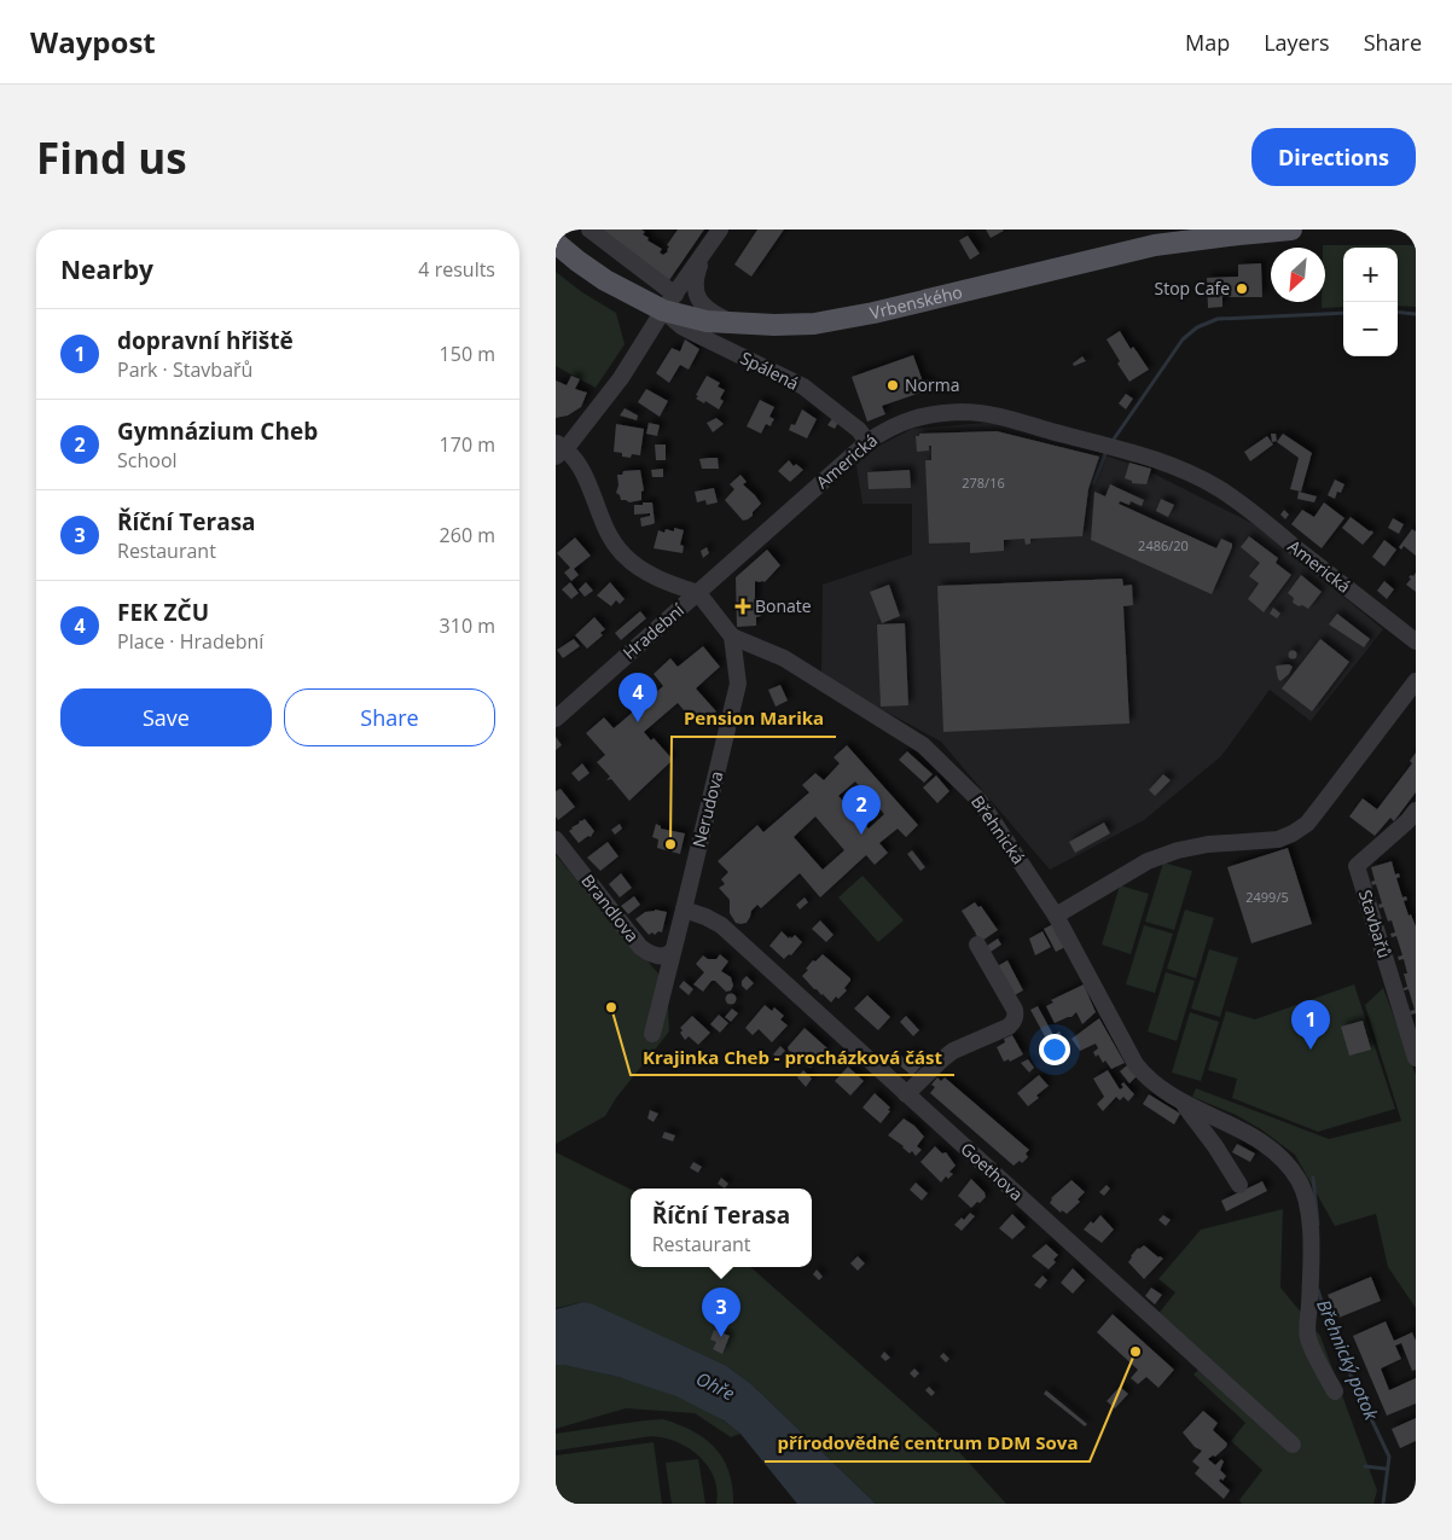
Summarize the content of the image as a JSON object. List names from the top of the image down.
{
  "streets": {
    "main road": ["Vrbenského"],
    "street": [
      "Spálená",
      "Americká",
      "Hradební",
      "Nerudova",
      "Břehnická",
      "Brandlova",
      "Stavbařů",
      "Goethova"
    ]
  },
  "crossings": [
    ["Vrbenského", "Spálená"],
    ["Spálená", "Americká"],
    ["Americká", "Hradební"],
    ["Nerudova", "Břehnická"],
    ["Nerudova", "Brandlova"],
    ["Nerudova", "Goethova"]
  ],
  "water": ["Břehnický potok", "Ohře"],
  "places": {
    "other": [
      "Stop Cafe",
      "Norma",
      "Pension Marika",
      "Krajinka Cheb - procházková část",
      "přírodovědné centrum DDM Sova"
    ],
    "health": ["Bonate"]
  },
  "house_numbers": ["278/16", "2486/20", "2499/5"],
  "north": "bottom left",
  "page": {
    "header": "Waypost",
    "nav": ["Map", "Layers", "Share"],
    "buttons": [
      "Directions",
      ["Save", "Share"]
    ],
    "title": "Find us",
    "heading": ["Nearby", "4 results"],
    "map_buttons": ["+", "−"],
    "list": [
      {
        "mark": "1",
        "name": "dopravní hřiště",
        "note": "Park · Stavbařů",
        "value": "150 m"
      },
      {
        "mark": "2",
        "name": "Gymnázium Cheb",
        "note": "School",
        "value": "170 m"
      },
      {
        "mark": "3",
        "name": "Říční Terasa",
        "note": "Restaurant",
        "value": "260 m"
      },
      {
        "mark": "4",
        "name": "FEK ZČU",
        "note": "Place · Hradební",
        "value": "310 m"
      }
    ],
    "pins": [
      "4",
      "2",
      "1",
      "3"
    ],
    "popup": ["Říční Terasa", "Restaurant"]
  }
}
